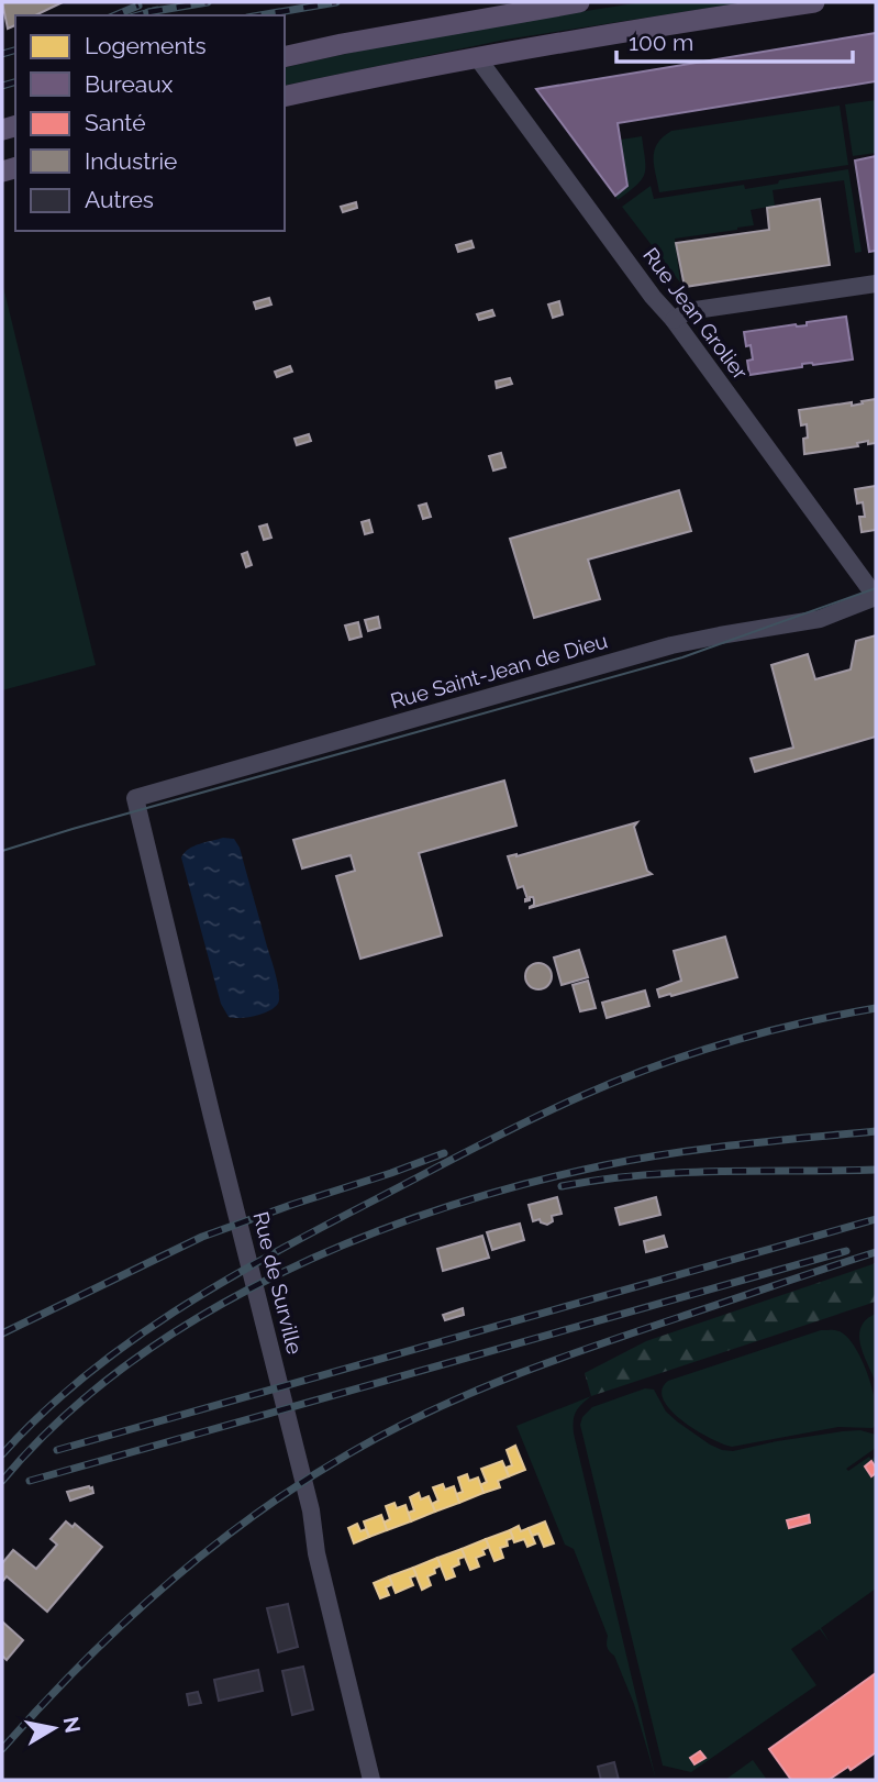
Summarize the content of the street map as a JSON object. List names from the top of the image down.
{
  "streets": {
    "street": ["Rue Jean Grolier", "Rue Saint-Jean de Dieu", "Rue de Surville"]
  },
  "crossings": [
    ["Rue Jean Grolier", "Rue Saint-Jean de Dieu"],
    ["Rue Saint-Jean de Dieu", "Rue de Surville"]
  ],
  "legend": [
    "Logements",
    "Bureaux",
    "Santé",
    "Industrie",
    "Autres"
  ],
  "scale_bar": "100 m",
  "north": "right"
}
